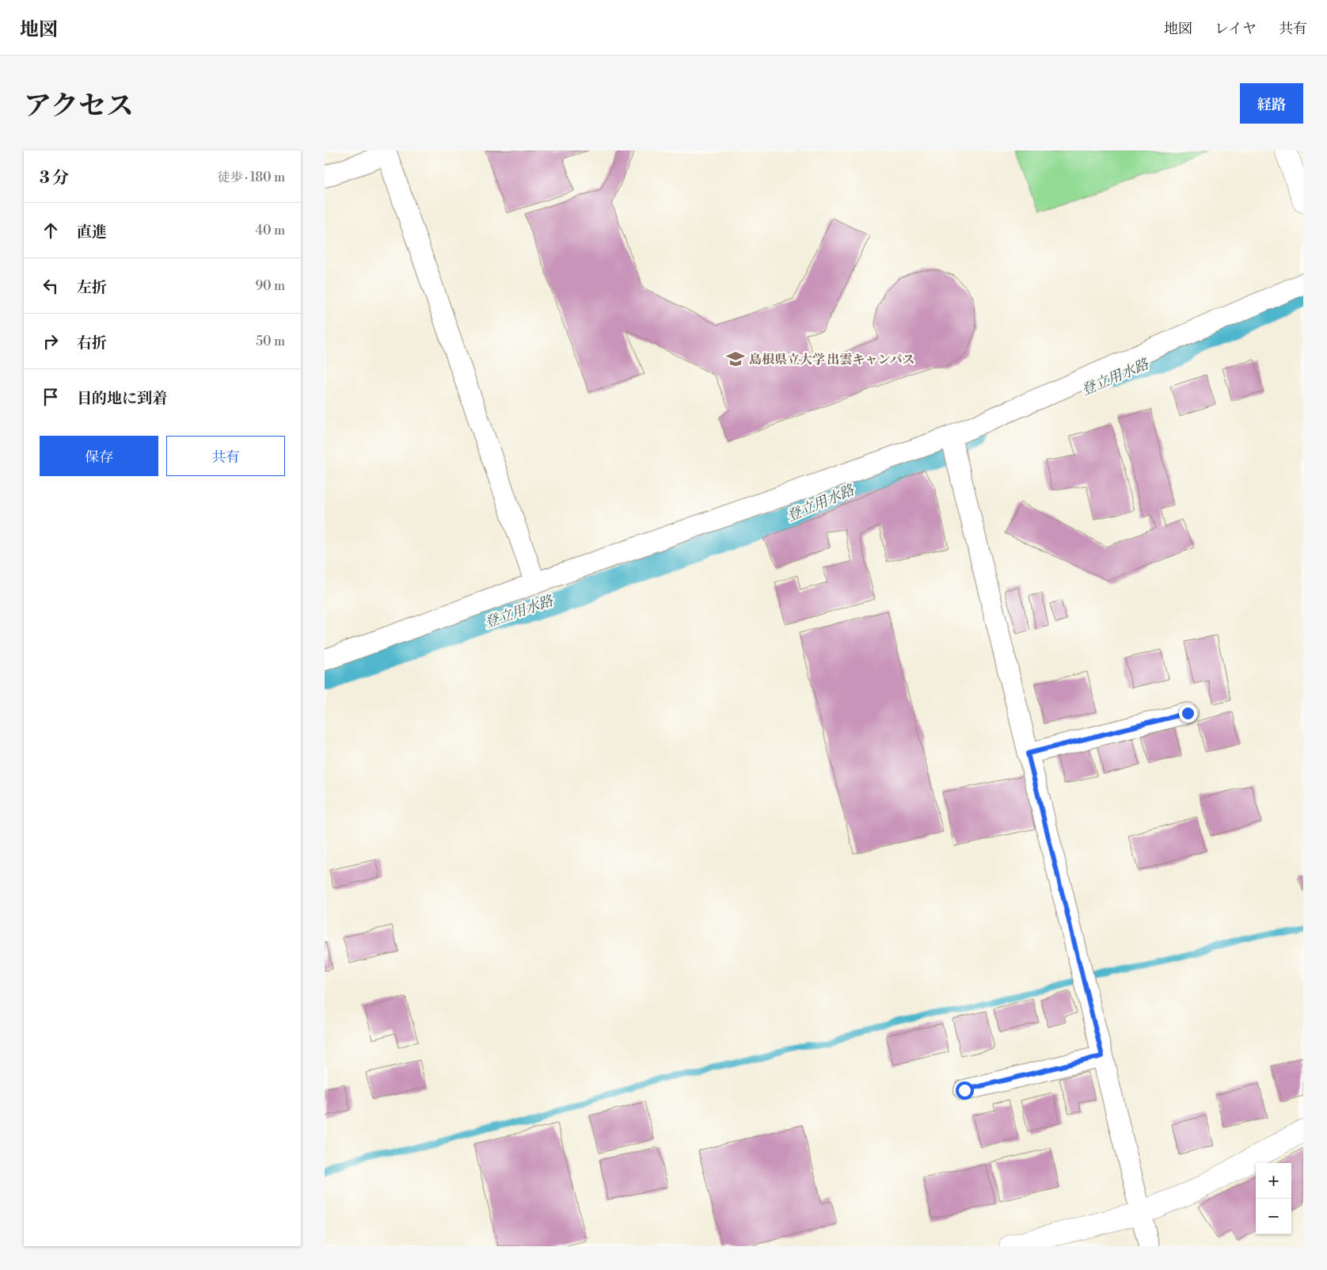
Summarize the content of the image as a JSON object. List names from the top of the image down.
{
  "water": ["登立用水路"],
  "places": {
    "school or university": ["島根県立大学 出雲キャンパス"]
  },
  "page": {
    "header": "地図",
    "nav": ["地図", "レイヤ", "共有"],
    "title": "アクセス",
    "buttons": [
      "経路",
      ["保存", "共有"]
    ],
    "heading": ["3 分", "徒歩 · 180 m"],
    "list": [
      ["直進", "40 m"],
      ["左折", "90 m"],
      ["右折", "50 m"],
      "目的地に到着"
    ],
    "map_buttons": ["+", "−"]
  }
}
